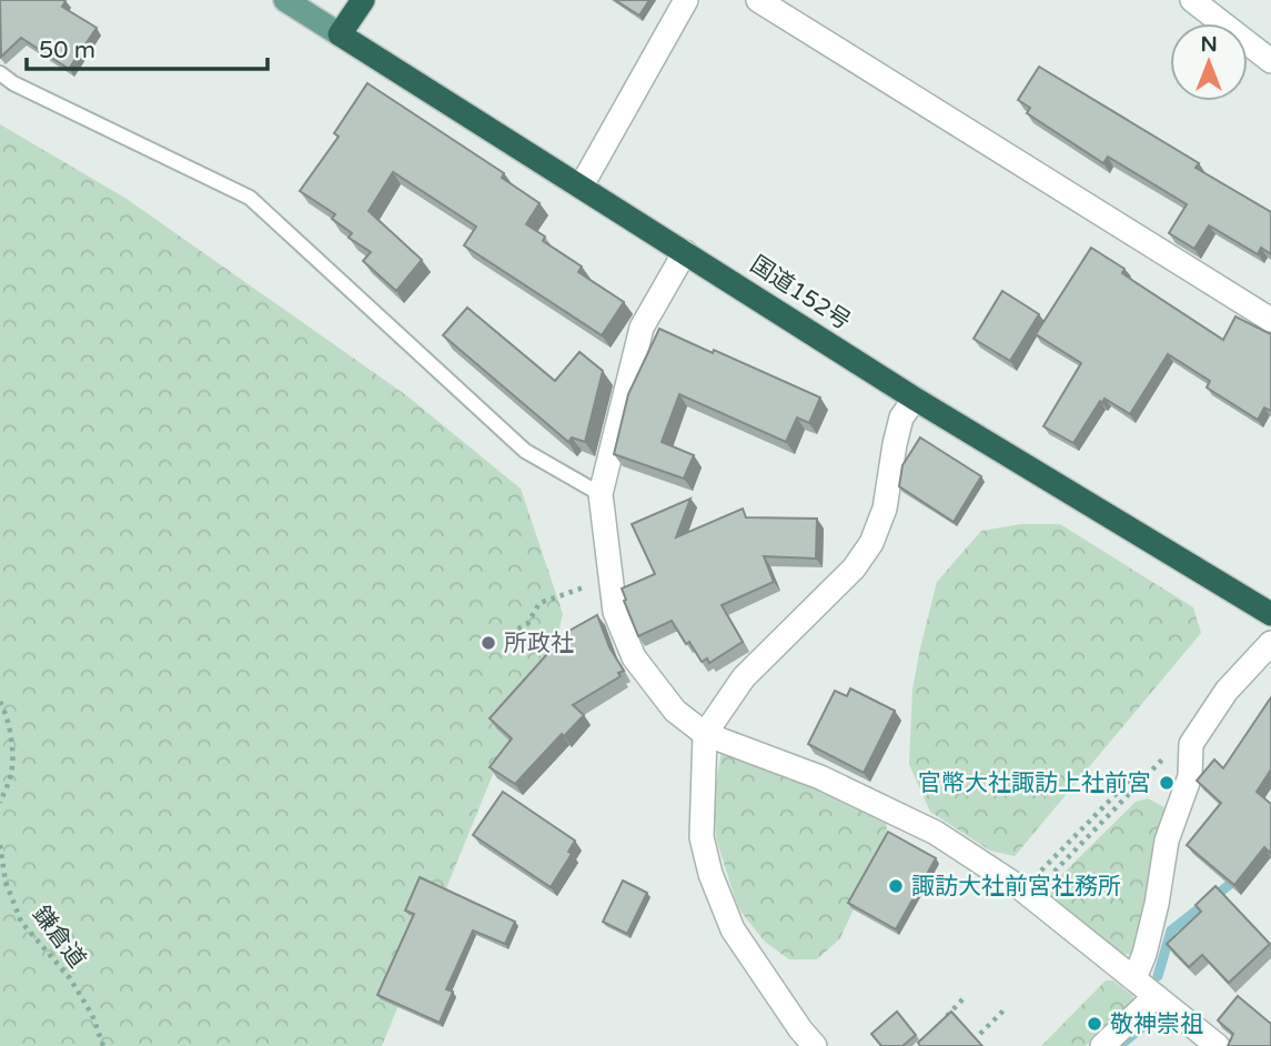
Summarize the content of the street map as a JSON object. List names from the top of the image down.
{
  "streets": {
    "highway": ["国道152号"],
    "path": ["鎌倉道"]
  },
  "places": [
    "所政社",
    "官幣大社諏訪上社前宮",
    "諏訪大社前宮社務所",
    "敬神崇祖"
  ],
  "scale_bar": "50 m",
  "north": "top"
}
